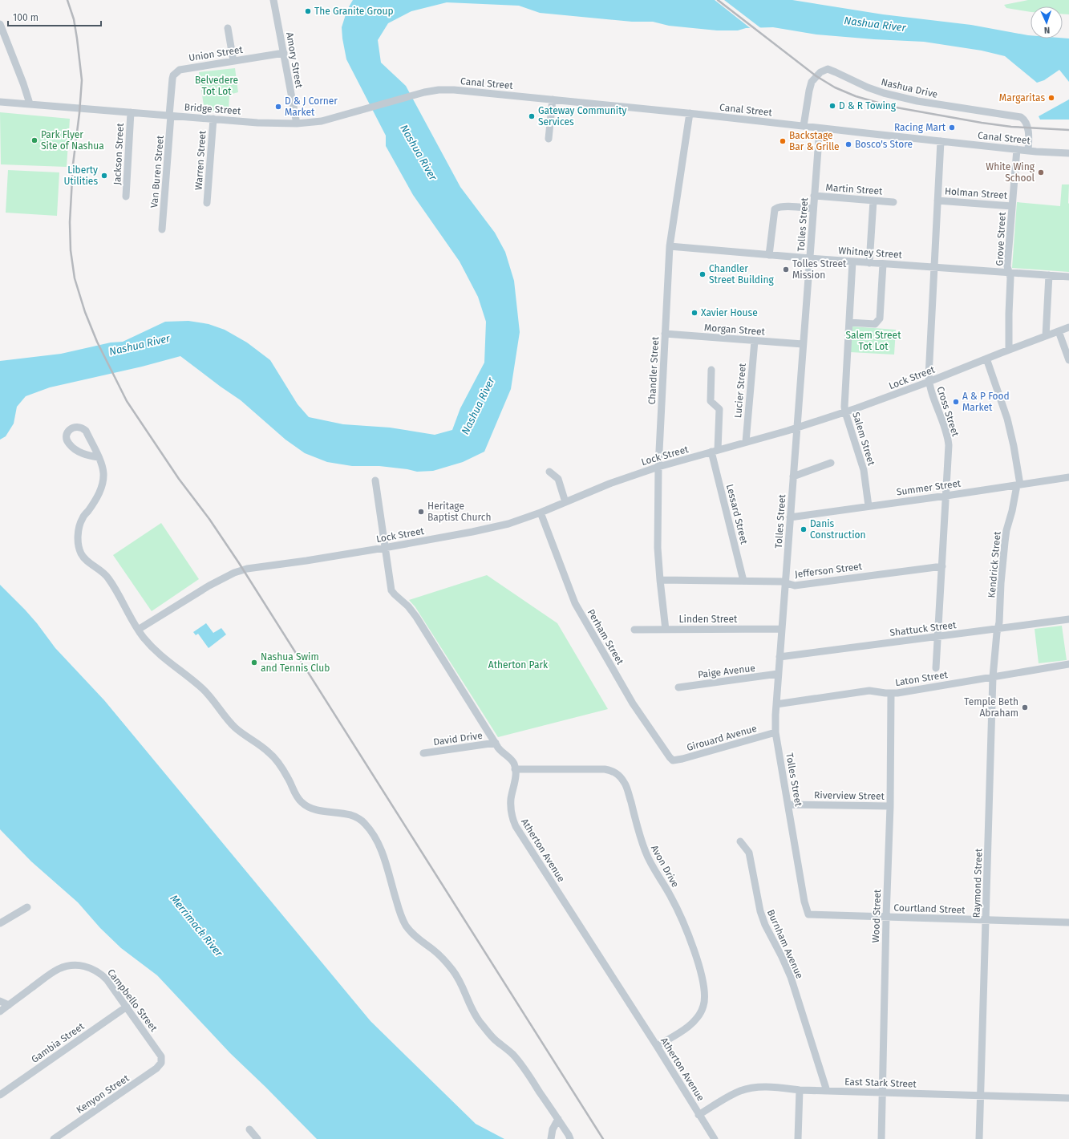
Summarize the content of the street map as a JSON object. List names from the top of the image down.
{
  "streets": {
    "street": [
      "Union Street",
      "Amory Street",
      "Canal Street",
      "Nashua Drive",
      "Bridge Street",
      "Jackson Street",
      "Warren Street",
      "Van Buren Street",
      "Martin Street",
      "Holman Street",
      "Tolles Street",
      "Grove Street",
      "Whitney Street",
      "Morgan Street",
      "Chandler Street",
      "Lock Street",
      "Lucier Street",
      "Cross Street",
      "Salem Street",
      "Summer Street",
      "Lessard Street",
      "Kendrick Street",
      "Jefferson Street",
      "Linden Street",
      "Shattuck Street",
      "Perham Street",
      "Paige Avenue",
      "Laton Street",
      "Girouard Avenue",
      "David Drive",
      "Riverview Street",
      "Atherton Avenue",
      "Avon Drive",
      "Raymond Street",
      "Courtland Street",
      "Wood Street",
      "Burnham Avenue",
      "Campbello Street",
      "Gambia Street",
      "East Stark Street",
      "Kenyon Street"
    ]
  },
  "crossings": [
    ["Union Street", "Amory Street"],
    ["Union Street", "Bridge Street"],
    ["Union Street", "Van Buren Street"],
    ["Amory Street", "Bridge Street"],
    ["Canal Street", "Nashua Drive"],
    ["Canal Street", "Bridge Street"],
    ["Canal Street", "Tolles Street"],
    ["Canal Street", "Grove Street"],
    ["Canal Street", "Chandler Street"],
    ["Canal Street", "Cross Street"],
    ["Bridge Street", "Jackson Street"],
    ["Bridge Street", "Warren Street"],
    ["Bridge Street", "Van Buren Street"],
    ["Martin Street", "Tolles Street"],
    ["Holman Street", "Grove Street"],
    ["Holman Street", "Cross Street"],
    ["Tolles Street", "Whitney Street"],
    ["Tolles Street", "Morgan Street"],
    ["Tolles Street", "Lock Street"],
    ["Tolles Street", "Summer Street"],
    ["Tolles Street", "Jefferson Street"],
    ["Tolles Street", "Linden Street"],
    ["Tolles Street", "Shattuck Street"],
    ["Tolles Street", "Paige Avenue"],
    ["Tolles Street", "Laton Street"],
    ["Tolles Street", "Girouard Avenue"],
    ["Tolles Street", "Riverview Street"],
    ["Tolles Street", "Courtland Street"],
    ["Grove Street", "Whitney Street"],
    ["Grove Street", "Lock Street"],
    ["Whitney Street", "Chandler Street"],
    ["Whitney Street", "Cross Street"],
    ["Whitney Street", "Salem Street"],
    ["Morgan Street", "Chandler Street"],
    ["Morgan Street", "Lucier Street"],
    ["Chandler Street", "Lock Street"],
    ["Chandler Street", "Jefferson Street"],
    ["Chandler Street", "Linden Street"],
    ["Lock Street", "Lucier Street"],
    ["Lock Street", "Cross Street"],
    ["Lock Street", "Salem Street"],
    ["Lock Street", "Lessard Street"],
    ["Lock Street", "Kendrick Street"],
    ["Lock Street", "Perham Street"],
    ["Cross Street", "Summer Street"],
    ["Cross Street", "Jefferson Street"],
    ["Cross Street", "Shattuck Street"],
    ["Salem Street", "Summer Street"],
    ["Summer Street", "Kendrick Street"],
    ["Lessard Street", "Jefferson Street"],
    ["Kendrick Street", "Shattuck Street"],
    ["Kendrick Street", "Raymond Street"],
    ["Shattuck Street", "Raymond Street"],
    ["Perham Street", "Girouard Avenue"],
    ["Laton Street", "Raymond Street"],
    ["Laton Street", "Wood Street"],
    ["Riverview Street", "Wood Street"],
    ["Atherton Avenue", "Avon Drive"],
    ["Atherton Avenue", "East Stark Street"],
    ["Raymond Street", "Courtland Street"],
    ["Raymond Street", "East Stark Street"],
    ["Courtland Street", "Wood Street"],
    ["Wood Street", "East Stark Street"],
    ["Burnham Avenue", "East Stark Street"],
    ["Campbello Street", "Gambia Street"],
    ["Campbello Street", "Kenyon Street"]
  ],
  "water": ["Nashua River", "Merrimack River"],
  "parks": ["Belvedere Tot Lot", "Salem Street Tot Lot", "Atherton Park"],
  "places": [
    "The Granite Group",
    "Margaritas",
    "D & R Towing",
    "D & J Corner Market",
    "Gateway Community Services",
    "Racing Mart",
    "Park Flyer Site of Nashua",
    "Backstage Bar & Grille",
    "Bosco's Store",
    "White Wing School",
    "Liberty Utilities",
    "Tolles Street Mission",
    "Chandler Street Building",
    "Xavier House",
    "A & P Food Market",
    "Heritage Baptist Church",
    "Danis Construction",
    "Nashua Swim and Tennis Club",
    "Temple Beth Abraham"
  ],
  "scale_bar": "100 m",
  "north": "bottom"
}
